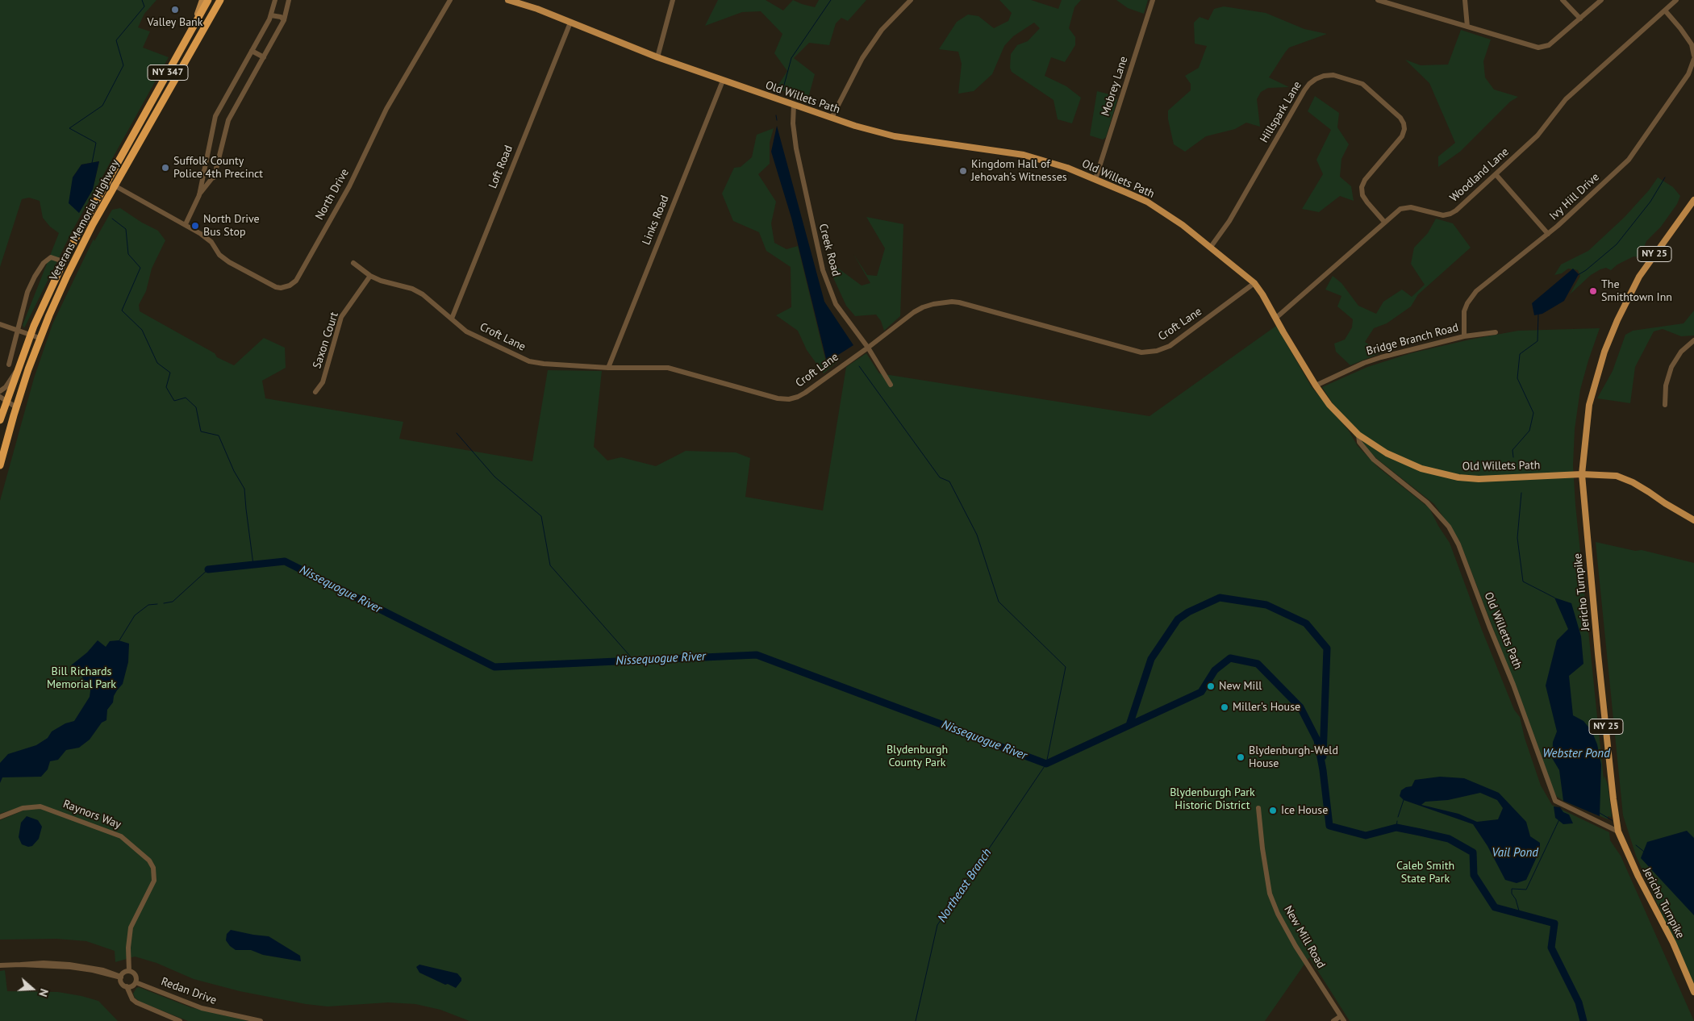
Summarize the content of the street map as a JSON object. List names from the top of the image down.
{
  "streets": {
    "highway": ["NY 347", "Veterans Memorial Highway"],
    "main road": ["Old Willets Path", "NY 25", "Jericho Turnpike"],
    "street": [
      "Mobrey Lane",
      "Hillspark Lane",
      "Loft Road",
      "Woodland Lane",
      "North Drive",
      "Ivy Hill Drive",
      "Links Road",
      "Creek Road",
      "Croft Lane",
      "Bridge Branch Road",
      "Saxon Court",
      "Old Willetts Path",
      "Raynors Way",
      "New Mill Road",
      "Redan Drive"
    ]
  },
  "crossings": [
    ["Mobrey Lane", "Old Willets Path"],
    ["Old Willets Path", "Hillspark Lane"],
    ["Old Willets Path", "Loft Road"],
    ["Old Willets Path", "Woodland Lane"],
    ["Old Willets Path", "Links Road"],
    ["Old Willets Path", "Creek Road"],
    ["Old Willets Path", "Croft Lane"],
    ["Old Willets Path", "Bridge Branch Road"],
    ["Old Willets Path", "Jericho Turnpike"],
    ["Old Willets Path", "Old Willetts Path"],
    ["Hillspark Lane", "Woodland Lane"],
    ["Loft Road", "Croft Lane"],
    ["North Drive", "Veterans Memorial Highway"],
    ["Ivy Hill Drive", "Bridge Branch Road"],
    ["Links Road", "Croft Lane"],
    ["Creek Road", "Croft Lane"],
    ["Croft Lane", "Saxon Court"],
    ["Jericho Turnpike", "Old Willetts Path"],
    ["Raynors Way", "Redan Drive"]
  ],
  "water": [
    "Nissequogue River",
    "Webster Pond",
    "Vail Pond",
    "Northeast Branch"
  ],
  "parks": [
    "Bill Richards Memorial Park",
    "Blydenburgh County Park",
    "Blydenburgh Park Historic District",
    "Caleb Smith State Park"
  ],
  "places": [
    "Valley Bank",
    "Suffolk County Police 4th Precinct",
    "Kingdom Hall of Jehovah’s Witnesses",
    "North Drive Bus Stop",
    "The Smithtown Inn",
    "New Mill",
    "Miller's House",
    "Blydenburgh-Weld House",
    "Ice House"
  ],
  "north": "right"
}
